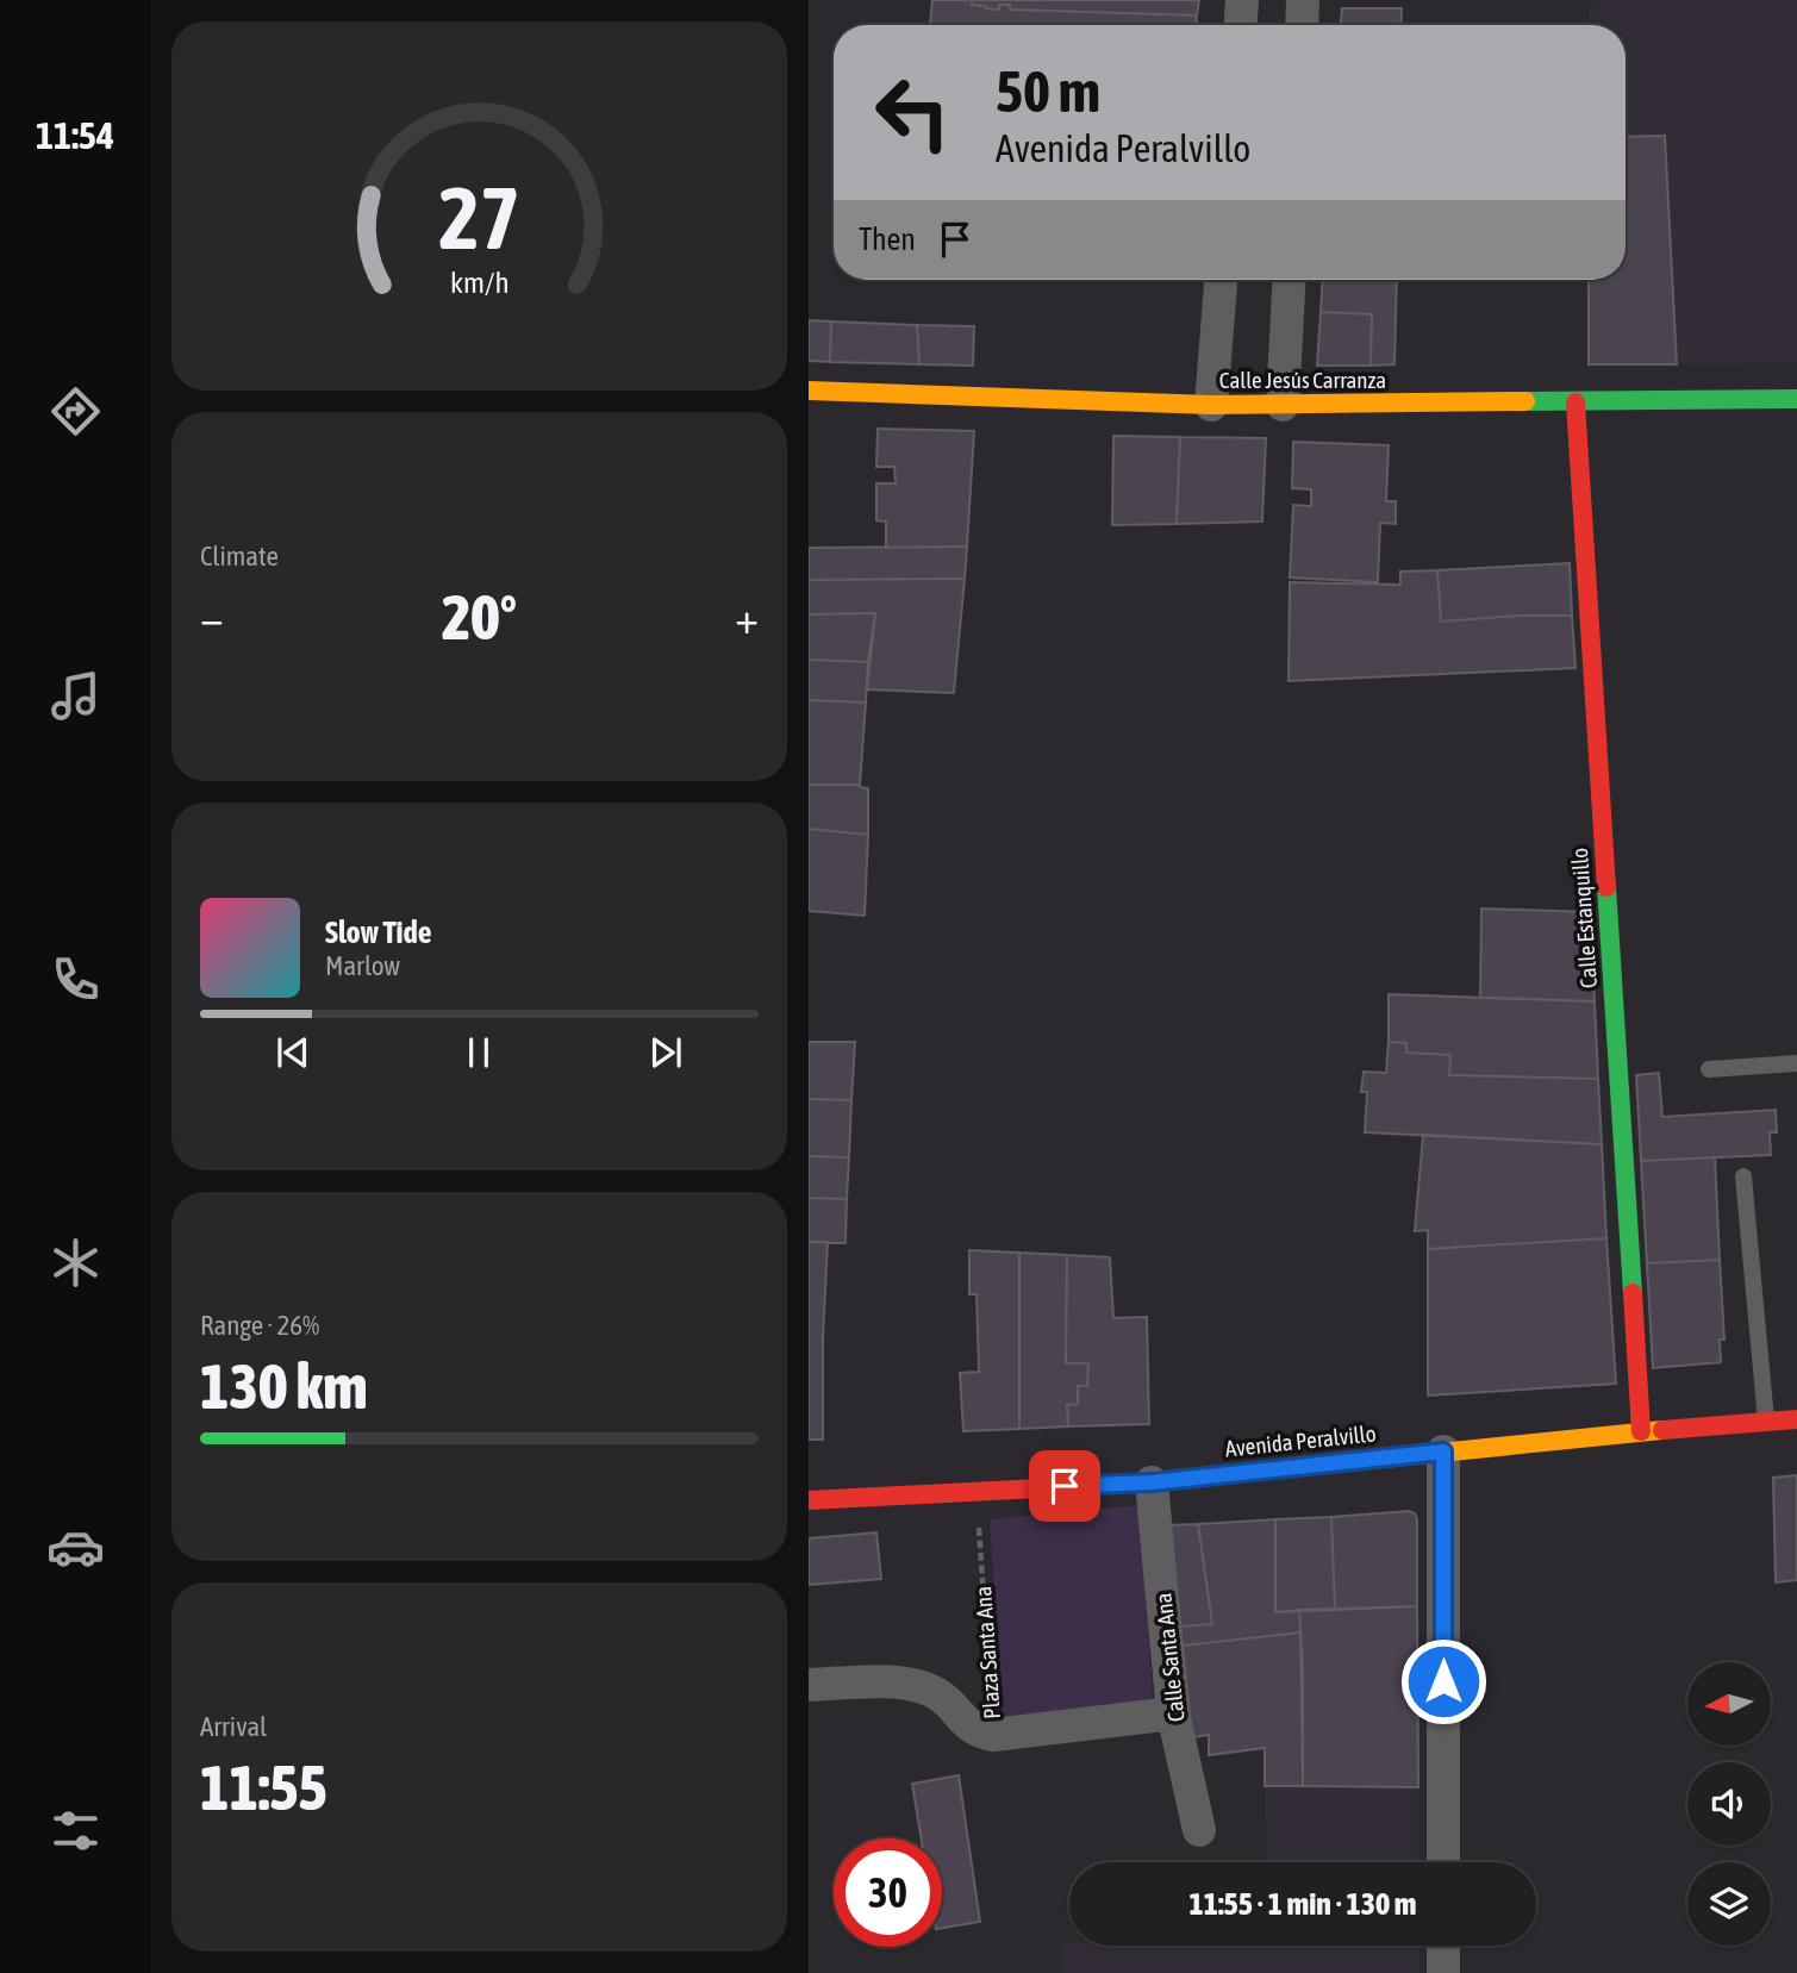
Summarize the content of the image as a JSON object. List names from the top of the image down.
{
  "streets": {
    "street": [
      "Calle Jesús Carranza",
      "Calle Estanquillo",
      "Avenida Peralvillo",
      "Plaza Santa Ana",
      "Calle Santa Ana"
    ]
  },
  "crossings": [
    ["Calle Jesús Carranza", "Calle Estanquillo"],
    ["Calle Estanquillo", "Avenida Peralvillo"],
    ["Avenida Peralvillo", "Plaza Santa Ana"],
    ["Avenida Peralvillo", "Calle Santa Ana"],
    ["Plaza Santa Ana", "Calle Santa Ana"]
  ],
  "north": "left",
  "page": {
    "tabs": "11:54",
    "turn": ["50 m", "Avenida Peralvillo"],
    "then": "Then",
    "tile": [
      "Climate",
      ["Range · 26%", "130 km"],
      ["Arrival", "11:55"]
    ],
    "heat": ["−", "20°", "+"],
    "song": ["Slow Tide", "Marlow"],
    "limit": "30",
    "trip": "11:55 · 1 min · 130 m",
    "gauge": ["27", "km/h"]
  }
}
